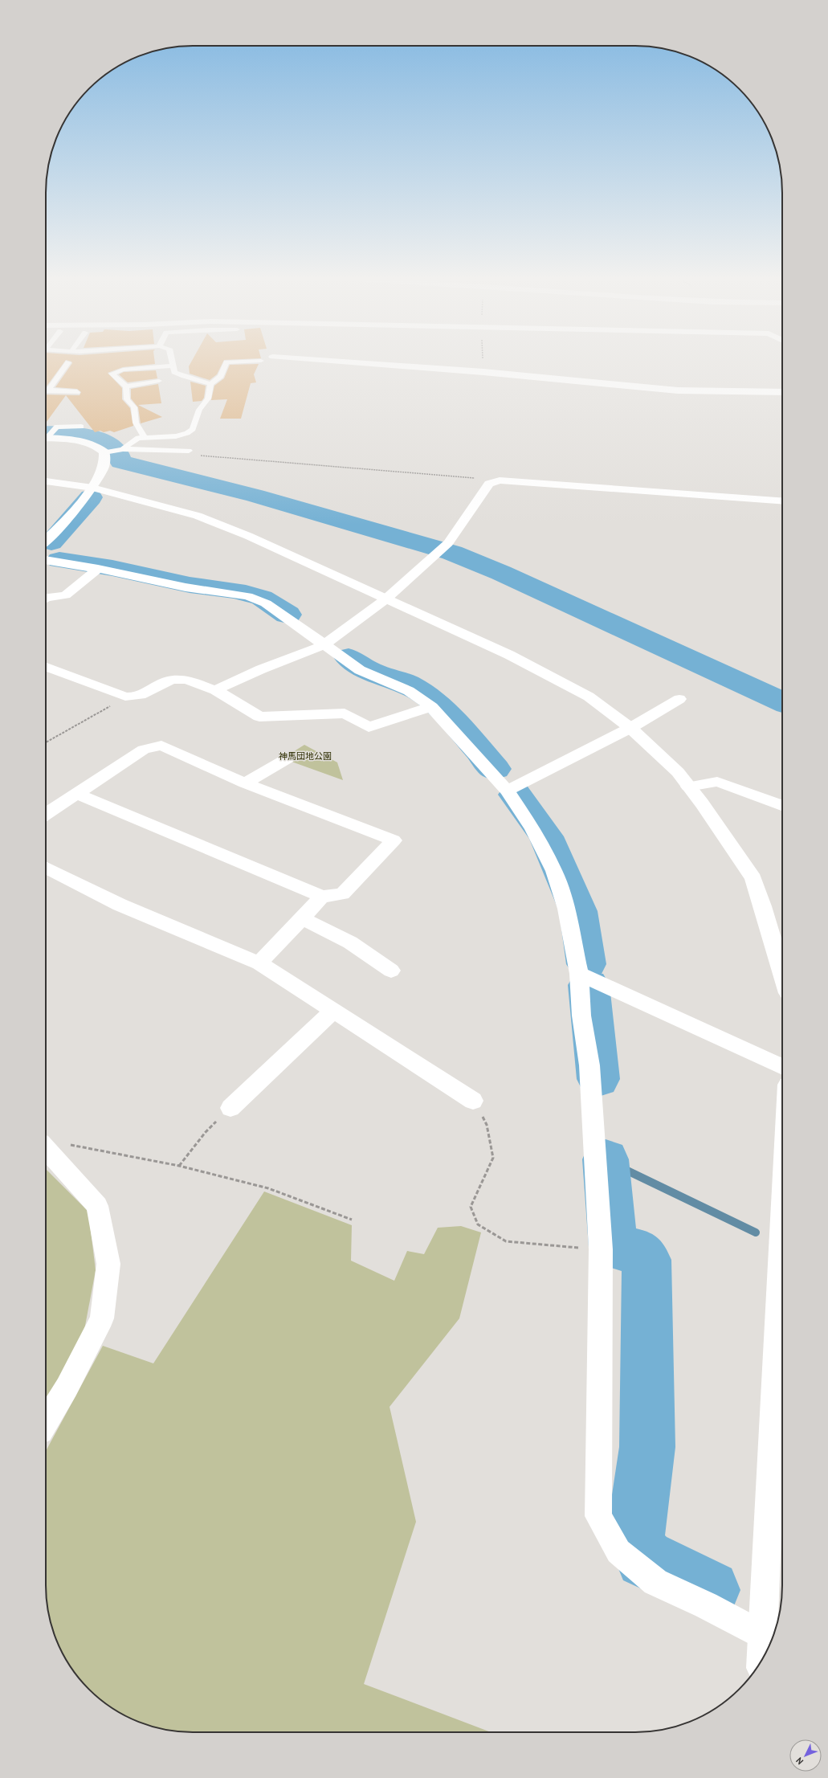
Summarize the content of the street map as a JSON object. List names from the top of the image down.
{
  "parks": ["神馬団地公園"],
  "north": "bottom left"
}
